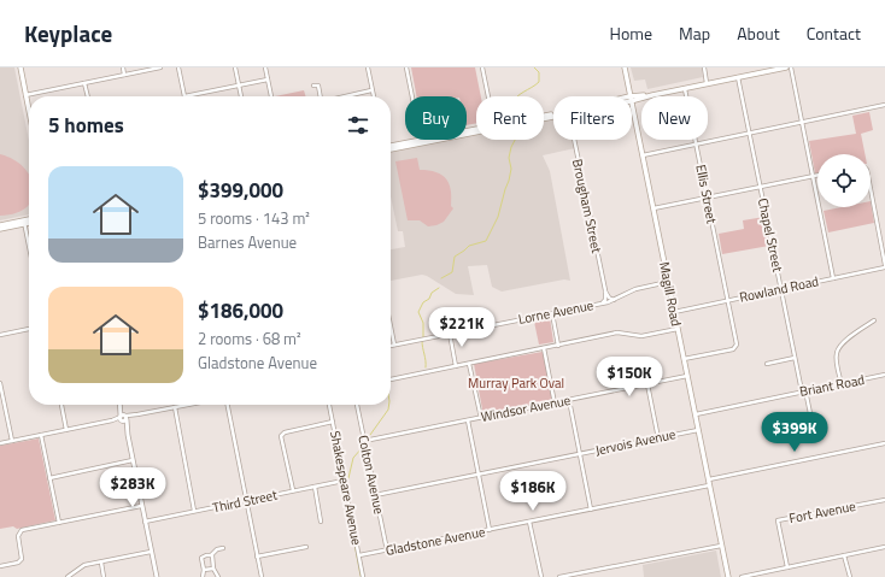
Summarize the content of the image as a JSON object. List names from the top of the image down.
{
  "streets": {
    "main road": ["Magill Road"],
    "street": [
      "Ellis Street",
      "Brougham Street",
      "Chapel Street",
      "Rowland Road",
      "Lorne Avenue",
      "Briant Road",
      "Windsor Avenue",
      "Jervois Avenue",
      "Colton Avenue",
      "Shakespeare Avenue",
      "Third Street",
      "Fort Avenue",
      "Gladstone Avenue"
    ]
  },
  "crossings": [
    ["Ellis Street", "Rowland Road"],
    ["Ellis Street", "Magill Road"],
    ["Brougham Street", "Lorne Avenue"],
    ["Chapel Street", "Rowland Road"],
    ["Chapel Street", "Briant Road"],
    ["Rowland Road", "Magill Road"],
    ["Magill Road", "Lorne Avenue"],
    ["Magill Road", "Briant Road"],
    ["Magill Road", "Windsor Avenue"],
    ["Magill Road", "Jervois Avenue"],
    ["Magill Road", "Gladstone Avenue"],
    ["Windsor Avenue", "Colton Avenue"],
    ["Jervois Avenue", "Colton Avenue"],
    ["Colton Avenue", "Gladstone Avenue"],
    ["Shakespeare Avenue", "Third Street"],
    ["Shakespeare Avenue", "Gladstone Avenue"]
  ],
  "parks": ["Murray Park Oval"],
  "page": {
    "header": "Keyplace",
    "nav": [
      "Home",
      "Map",
      "About",
      "Contact"
    ],
    "chip": [
      "Buy",
      "Rent",
      "Filters",
      "New"
    ],
    "heading": "5 homes",
    "list": [
      {
        "name": "$399,000",
        "note": "5 rooms · 143 m² · Barnes Avenue"
      },
      {
        "name": "$186,000",
        "note": "2 rooms · 68 m² · Gladstone Avenue"
      }
    ],
    "price": [
      "$221K",
      "$150K",
      "$399K",
      "$283K",
      "$186K"
    ]
  }
}
